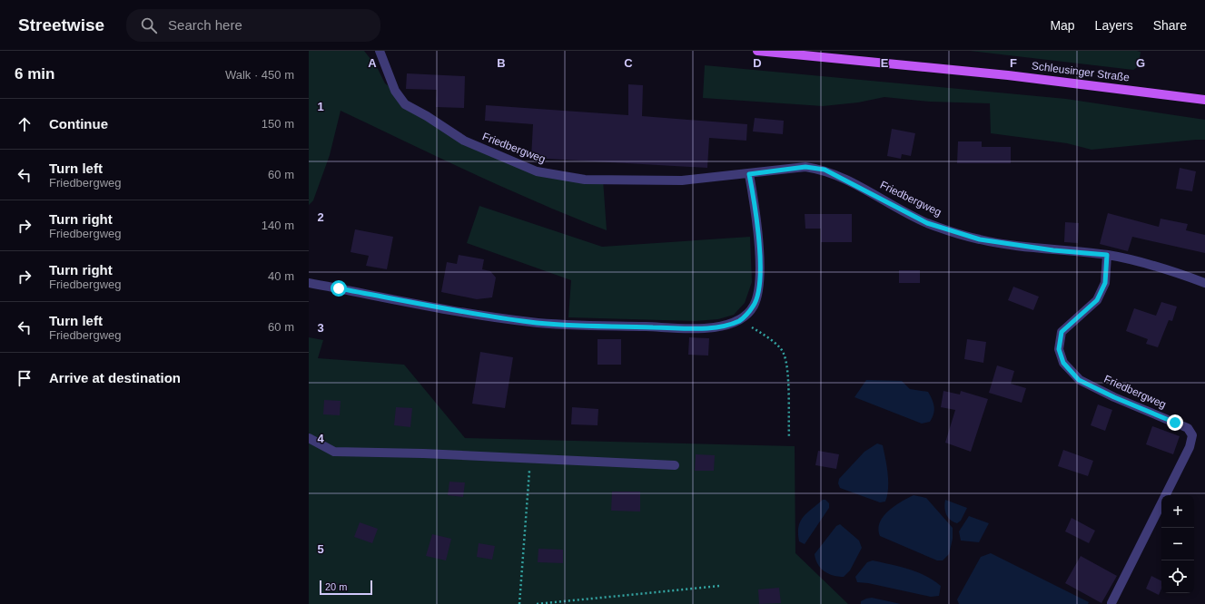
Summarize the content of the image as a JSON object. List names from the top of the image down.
{
  "streets": {
    "main road": ["Schleusinger Straße"],
    "street": ["Friedbergweg"]
  },
  "scale_bar": "20 m",
  "page": {
    "header": "Streetwise",
    "search": "Search here",
    "nav": ["Map", "Layers", "Share"],
    "heading": ["6 min", "Walk · 450 m"],
    "list": [
      ["Continue", "150 m"],
      ["Turn left", "Friedbergweg", "60 m"],
      ["Turn right", "Friedbergweg", "140 m"],
      ["Turn right", "Friedbergweg", "40 m"],
      ["Turn left", "Friedbergweg", "60 m"],
      "Arrive at destination"
    ],
    "map_buttons": ["+", "−"],
    "scale": "20 m"
  },
  "grid": {
    "columns": [
      "A",
      "B",
      "C",
      "D",
      "E",
      "F",
      "G"
    ],
    "rows": [
      "1",
      "2",
      "3",
      "4",
      "5"
    ]
  }
}
